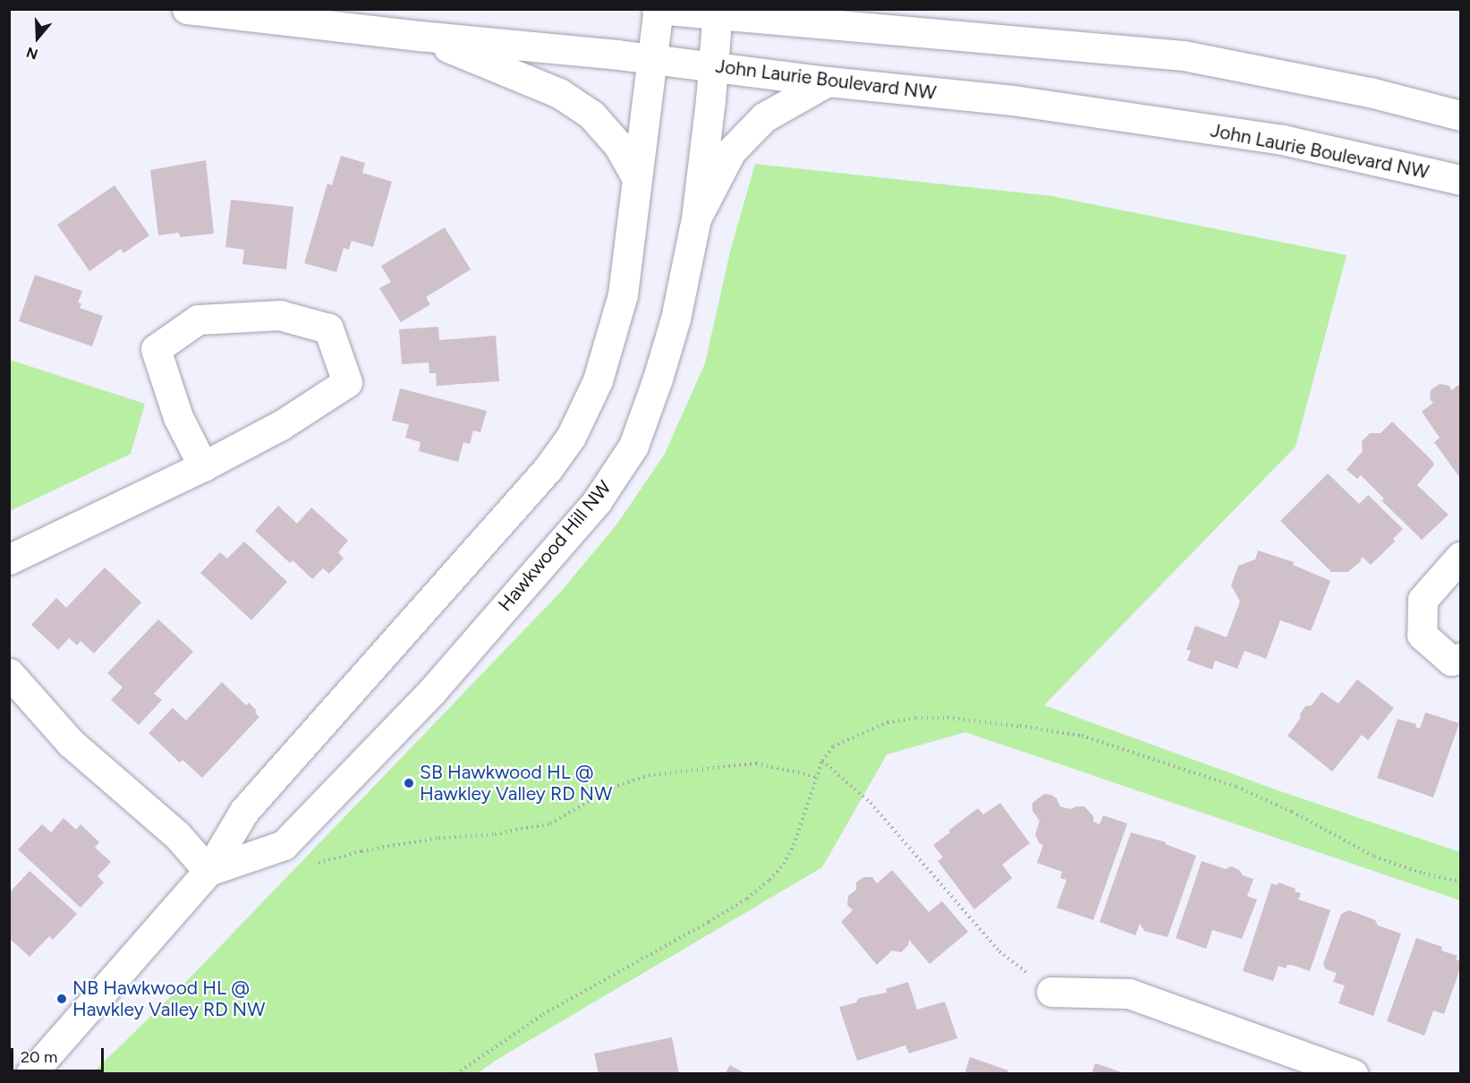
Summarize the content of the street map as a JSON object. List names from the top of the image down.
{
  "streets": {
    "street": ["John Laurie Boulevard NW", "Hawkwood Hill NW"]
  },
  "crossings": [
    ["John Laurie Boulevard NW", "Hawkwood Hill NW"]
  ],
  "places": ["SB Hawkwood HL @ Hawkley Valley RD NW", "NB Hawkwood HL @ Hawkley Valley RD NW"],
  "scale_bar": "20 m",
  "north": "bottom"
}
